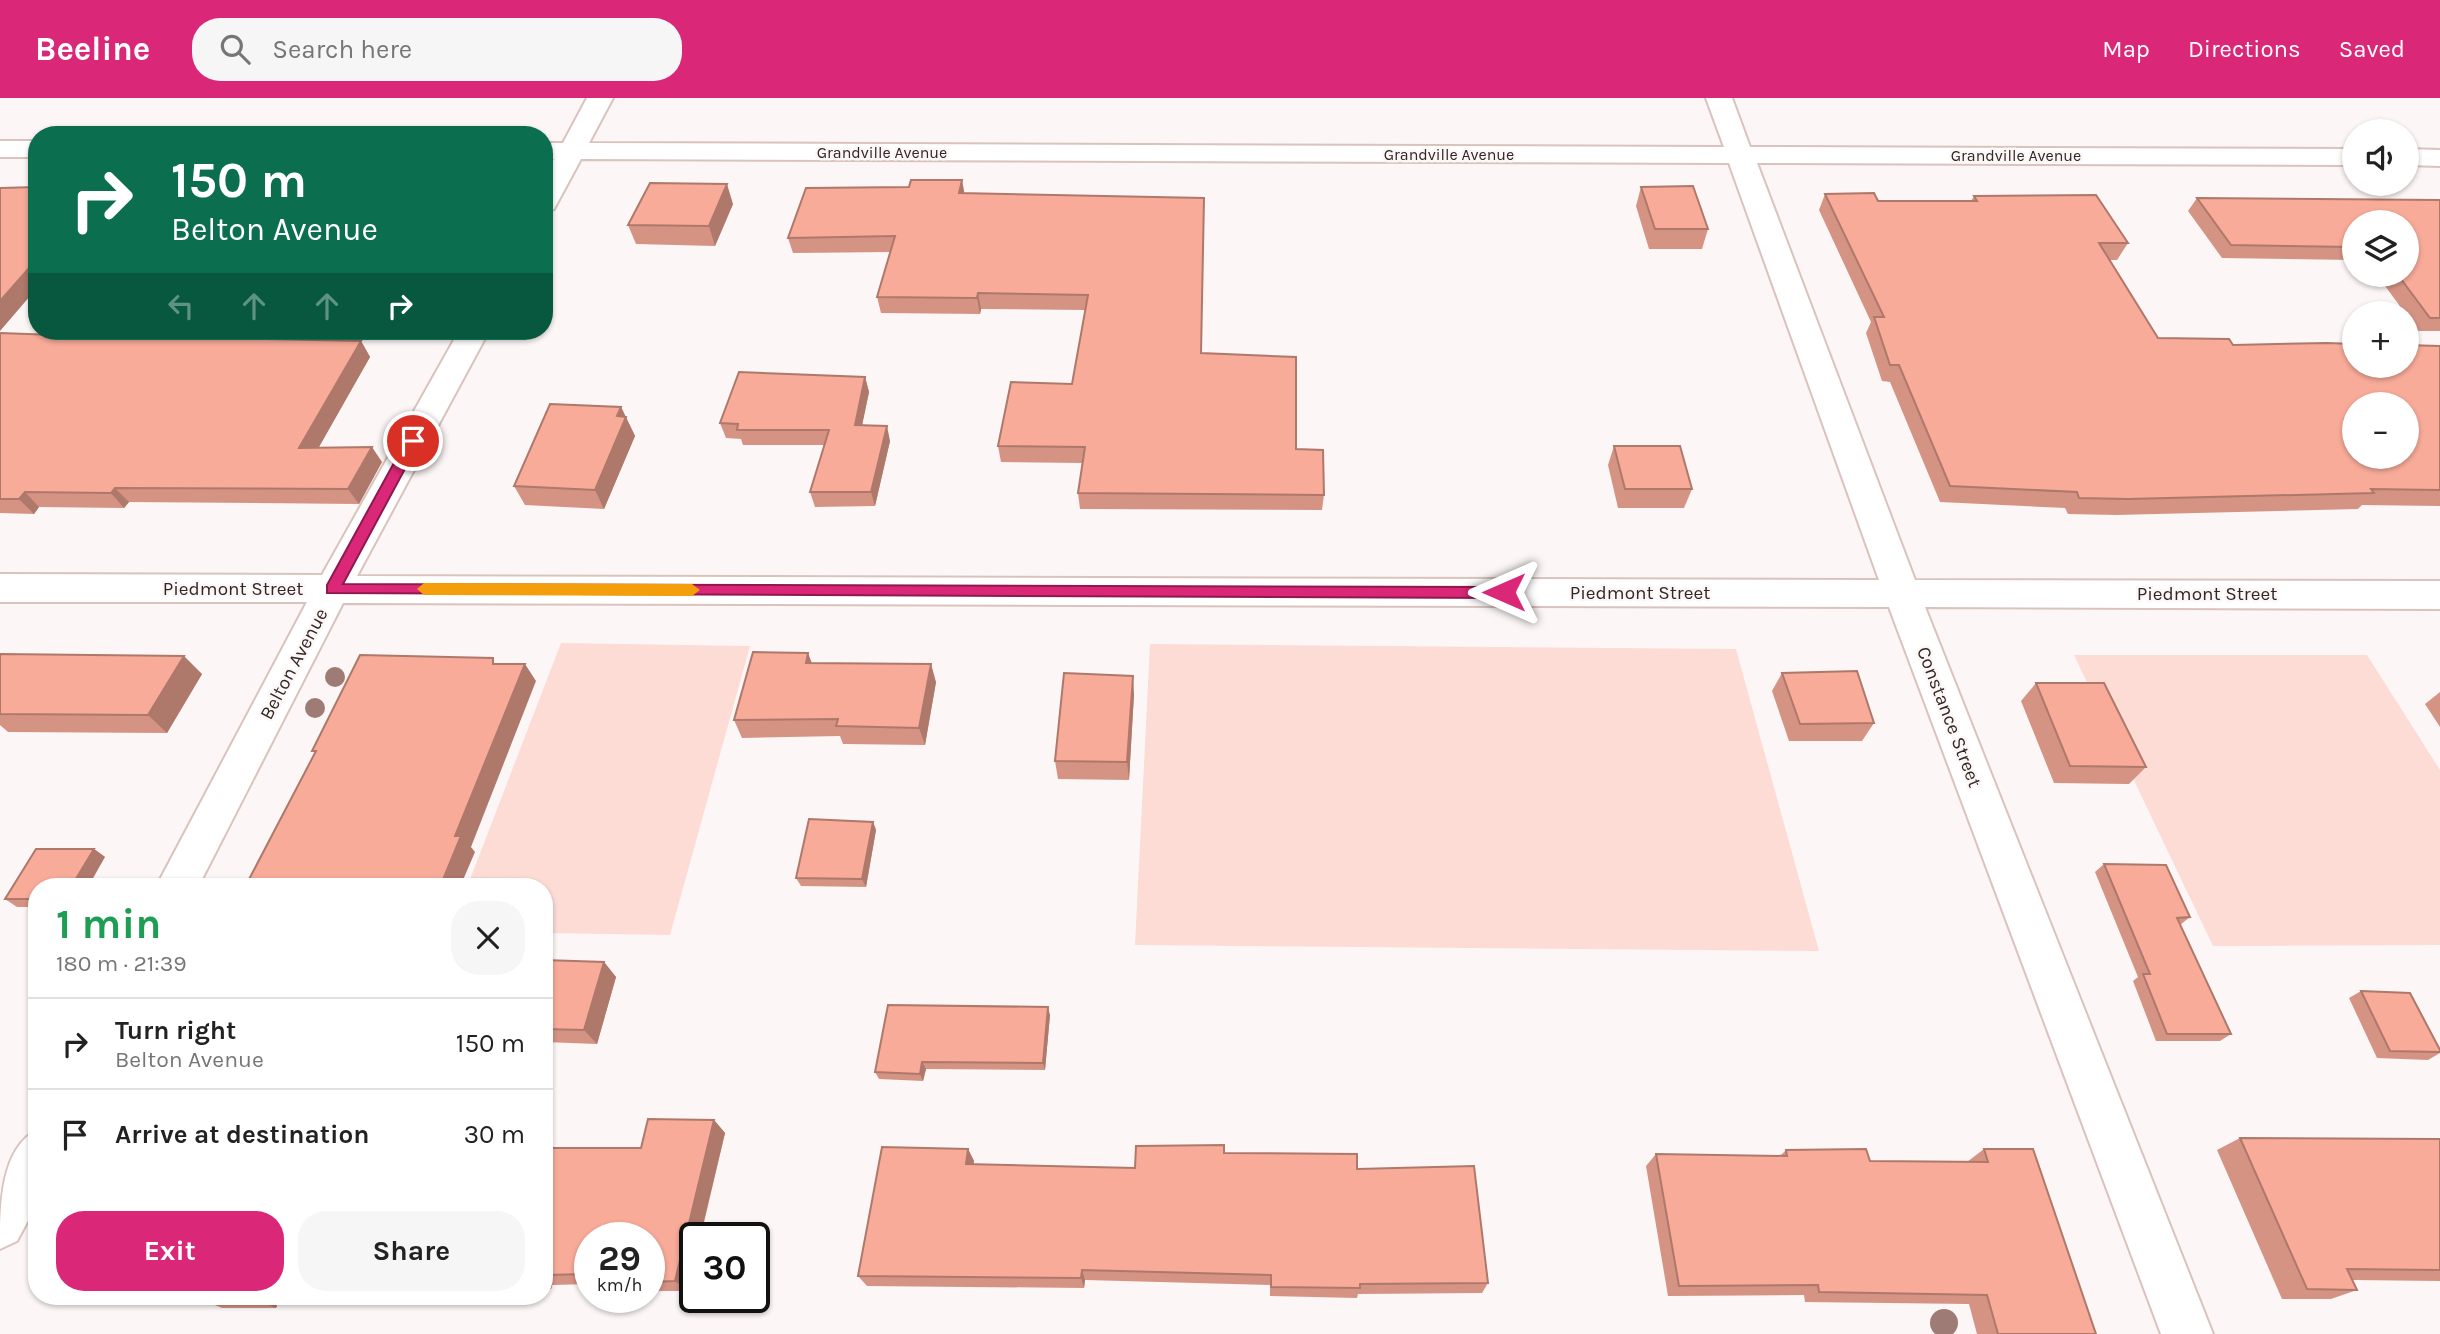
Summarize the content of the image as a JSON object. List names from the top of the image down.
{
  "streets": {
    "street": [
      "Grandville Avenue",
      "Piedmont Street",
      "Belton Avenue",
      "Constance Street"
    ]
  },
  "crossings": [
    ["Grandville Avenue", "Constance Street"],
    ["Piedmont Street", "Belton Avenue"],
    ["Piedmont Street", "Constance Street"]
  ],
  "page": {
    "header": "Beeline",
    "search": "Search here",
    "nav": ["Map", "Directions", "Saved"],
    "map_buttons": ["+", "−"],
    "turn": ["150 m", "Belton Avenue"],
    "heading": ["1 min", "180 m · 21:39"],
    "list": [
      {
        "name": "Turn right",
        "note": "Belton Avenue",
        "value": "150 m"
      },
      {
        "name": "Arrive at destination",
        "value": "30 m"
      }
    ],
    "buttons": ["Exit", "Share"],
    "speed": "29 km/h",
    "limit": "30"
  }
}
